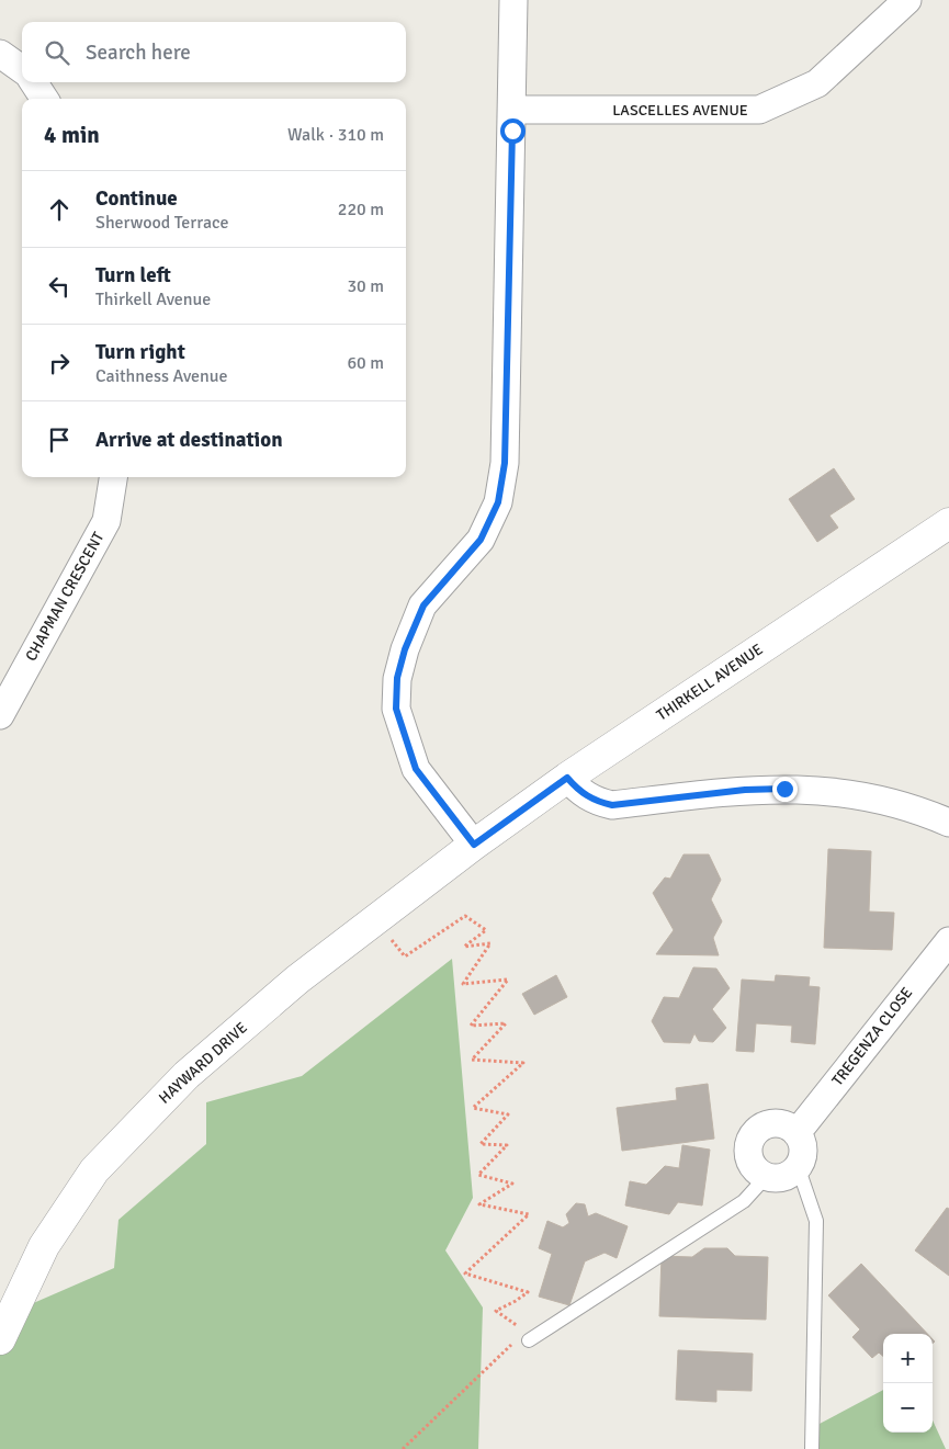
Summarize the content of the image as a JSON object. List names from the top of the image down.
{
  "streets": {
    "street": [
      "LASCELLES AVENUE",
      "CHAPMAN CRESCENT",
      "THIRKELL AVENUE",
      "TREGENZA CLOSE",
      "HAYWARD DRIVE"
    ]
  },
  "crossings": [
    ["THIRKELL AVENUE", "HAYWARD DRIVE"]
  ],
  "page": {
    "search": "Search here",
    "heading": ["4 min", "Walk · 310 m"],
    "list": [
      ["Continue", "Sherwood Terrace", "220 m"],
      ["Turn left", "Thirkell Avenue", "30 m"],
      ["Turn right", "Caithness Avenue", "60 m"],
      "Arrive at destination"
    ],
    "map_buttons": ["+", "−"]
  }
}
